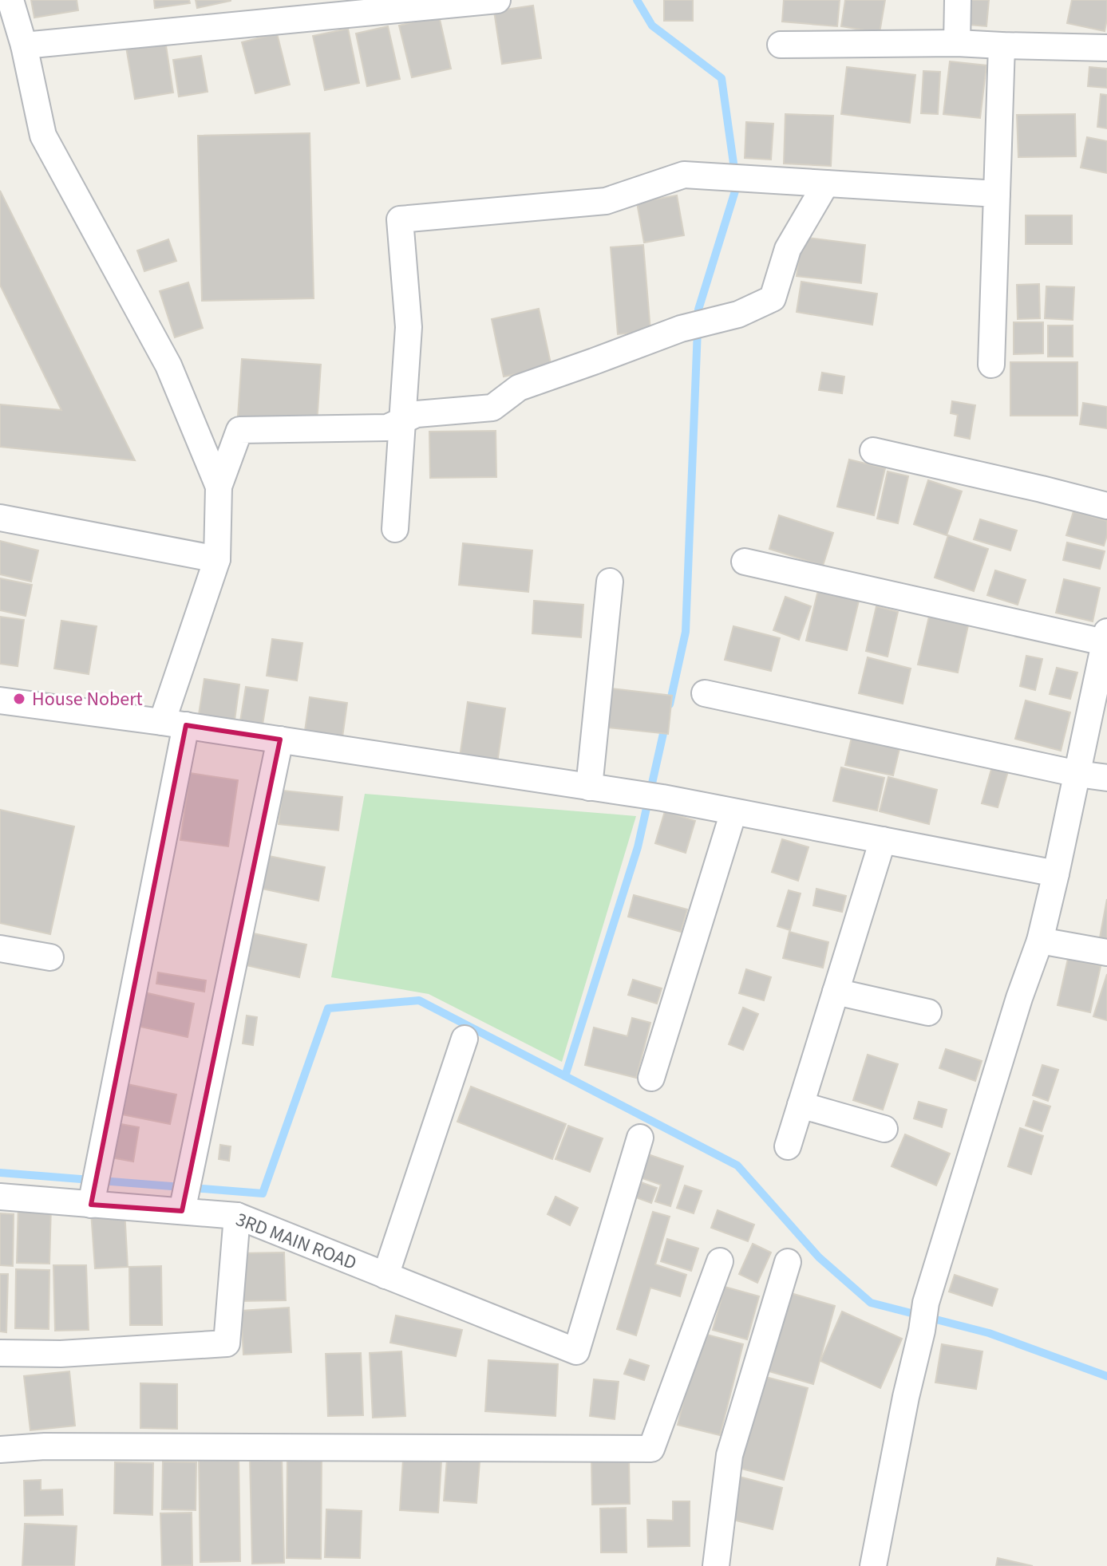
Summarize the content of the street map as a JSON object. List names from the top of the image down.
{
  "streets": {
    "street": ["3RD MAIN ROAD"]
  },
  "places": ["House Nobert"]
}
